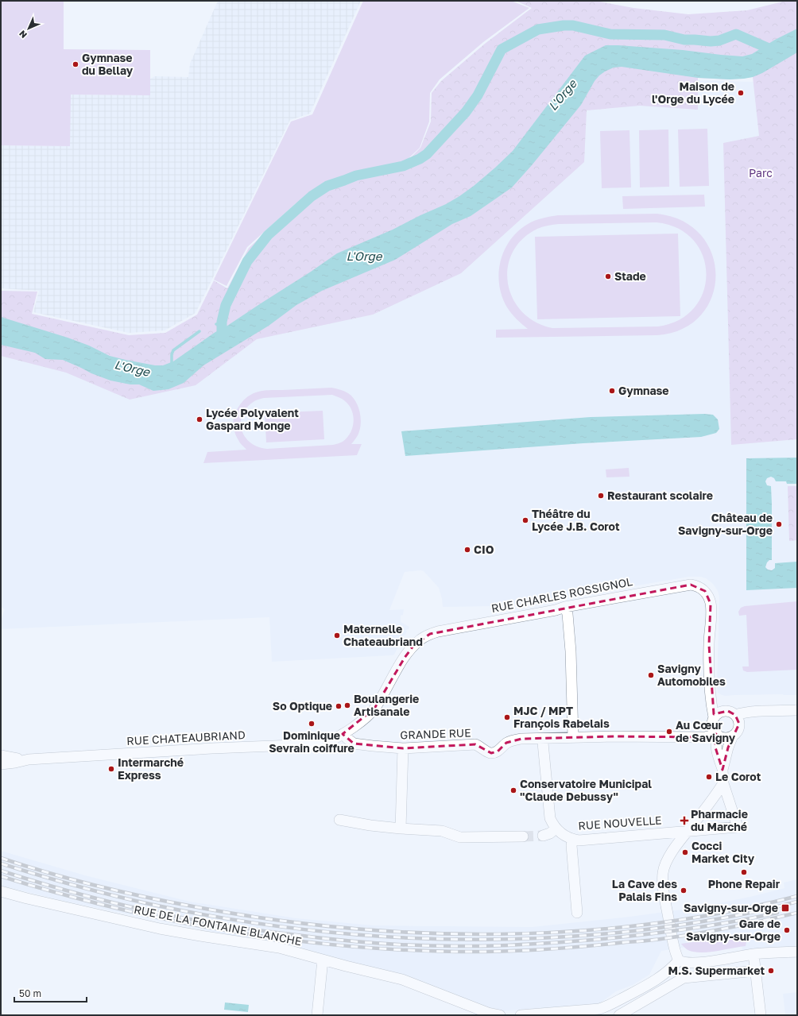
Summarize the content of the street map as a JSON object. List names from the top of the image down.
{
  "streets": {
    "street": [
      "RUE CHARLES ROSSIGNOL",
      "GRANDE RUE",
      "RUE CHATEAUBRIAND",
      "RUE NOUVELLE",
      "RUE DE LA FONTAINE BLANCHE"
    ]
  },
  "crossings": [
    ["RUE CHARLES ROSSIGNOL", "GRANDE RUE"],
    ["RUE CHARLES ROSSIGNOL", "RUE CHATEAUBRIAND"],
    ["RUE CHARLES ROSSIGNOL", "RUE NOUVELLE"],
    ["GRANDE RUE", "RUE CHATEAUBRIAND"]
  ],
  "water": ["L'Orge"],
  "parks": ["Parc"],
  "places": {
    "other": [
      "Gymnase du Bellay",
      "Maison de l'Orge du Lycée",
      "Stade",
      "Gymnase",
      "Lycée Polyvalent Gaspard Monge",
      "Restaurant scolaire",
      "Théâtre du Lycée J.B. Corot",
      "Château de Savigny-sur-Orge",
      "CIO",
      "Maternelle Chateaubriand",
      "Savigny Automobiles",
      "Boulangerie Artisanale",
      "So Optique",
      "MJC / MPT François Rabelais",
      "Dominique Sevrain coiffure",
      "Au Cœur de Savigny",
      "Intermarché Express",
      "Le Corot",
      "Conservatoire Municipal \"Claude Debussy\"",
      "Cocci Market City",
      "Phone Repair",
      "La Cave des Palais Fins",
      "Gare de Savigny-sur-Orge",
      "M.S. Supermarket"
    ],
    "health": ["Pharmacie du Marché"],
    "transit": ["Savigny-sur-Orge"]
  },
  "scale_bar": "50 m",
  "north": "bottom left"
}
